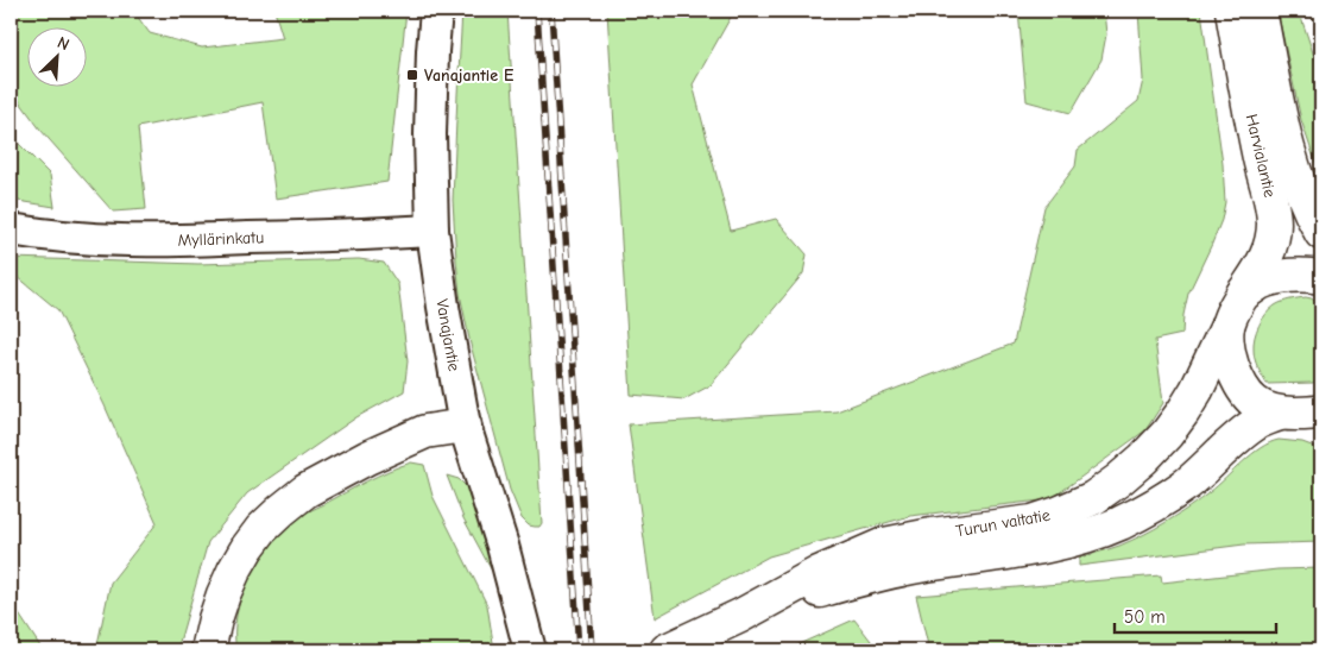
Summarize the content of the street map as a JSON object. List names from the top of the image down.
{
  "streets": {
    "highway": ["Harvialantie", "Turun valtatie"],
    "street": ["Myllärinkatu", "Vanajantie"]
  },
  "crossings": [
    ["Harvialantie", "Turun valtatie"],
    ["Myllärinkatu", "Vanajantie"]
  ],
  "places": {
    "transit": ["Vanajantie E"]
  },
  "scale_bar": "50 m",
  "north": "top right"
}
